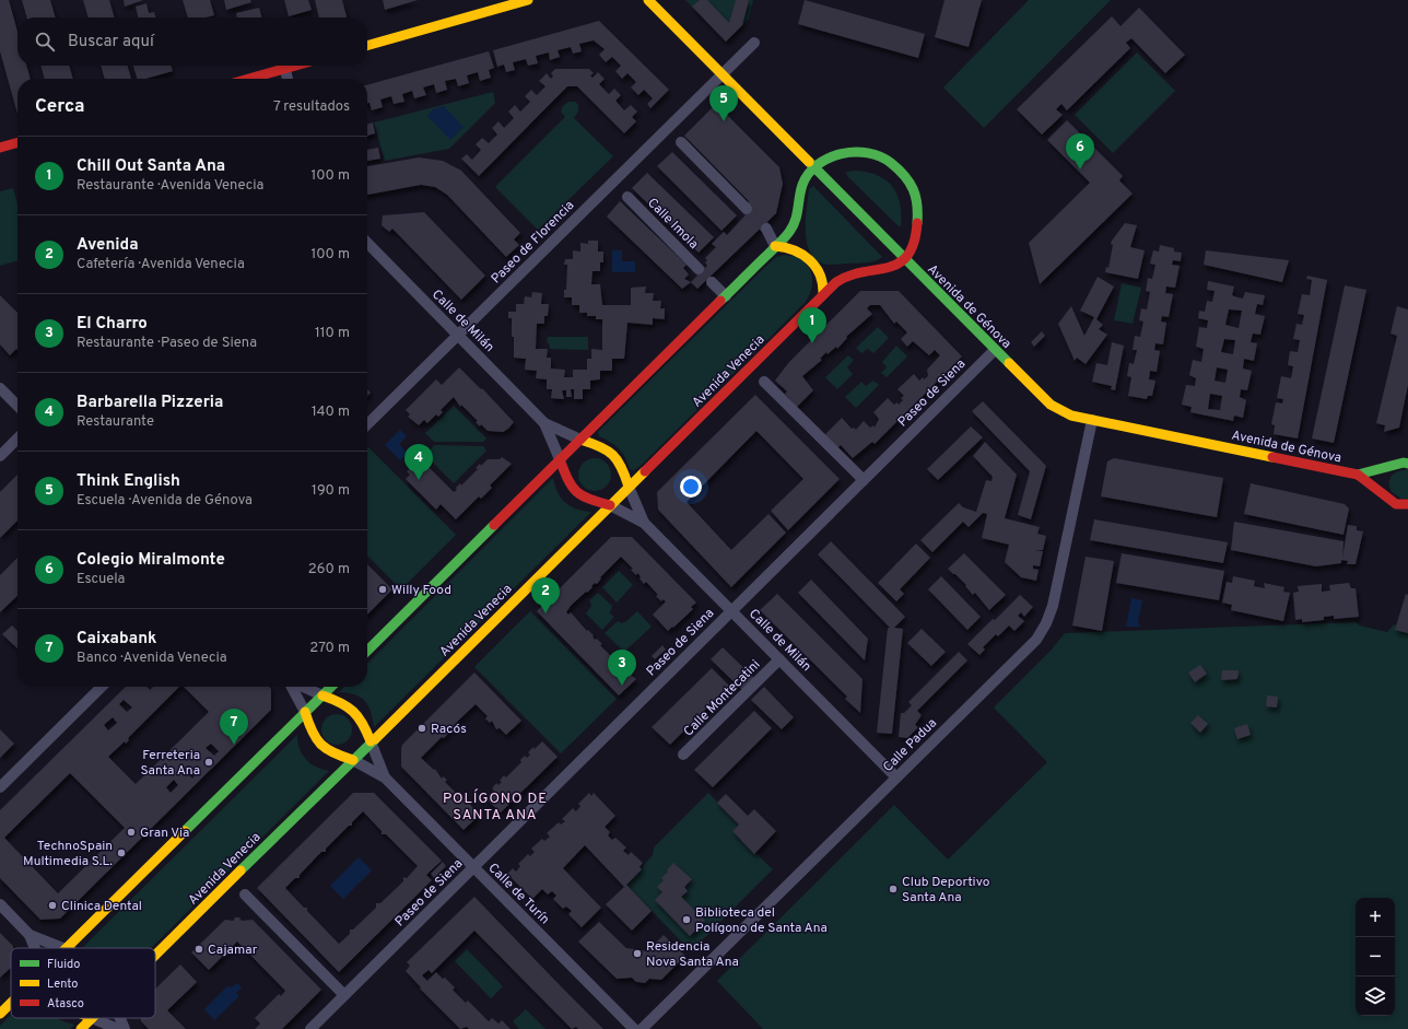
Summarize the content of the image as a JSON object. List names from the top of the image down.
{
  "streets": {
    "street": [
      "Calle Imola",
      "Paseo de Florencia",
      "Avenida de Génova",
      "Calle de Milán",
      "Avenida Venecia",
      "Paseo de Siena",
      "Calle Montecatini",
      "Calle Padua",
      "Calle de Turín"
    ]
  },
  "crossings": [
    ["Paseo de Florencia", "Avenida de Génova"],
    ["Paseo de Florencia", "Calle de Milán"],
    ["Avenida de Génova", "Avenida Venecia"],
    ["Avenida de Génova", "Paseo de Siena"],
    ["Avenida de Génova", "Calle Padua"],
    ["Calle de Milán", "Avenida Venecia"],
    ["Calle de Milán", "Paseo de Siena"],
    ["Calle de Milán", "Calle Montecatini"],
    ["Calle de Milán", "Calle Padua"],
    ["Avenida Venecia", "Calle de Turín"],
    ["Paseo de Siena", "Calle de Turín"]
  ],
  "districts": ["POLÍGONO DE SANTA ANA"],
  "places": [
    "Willy Food",
    "Racós",
    "Ferreteria Santa Ana",
    "Gran Via",
    "TechnoSpain Multimedia S.L.",
    "Club Deportivo Santa Ana",
    "Clinica Dental",
    "Biblioteca del Polígono de Santa Ana",
    "Cajamar",
    "Residencia Nova Santa Ana"
  ],
  "legend": ["Fluido", "Lento", "Atasco"],
  "page": {
    "search": "Buscar aquí",
    "heading": ["Cerca", "7 resultados"],
    "pins": [
      "5",
      "6",
      "1",
      "4",
      "2",
      "3",
      "7"
    ],
    "list": [
      {
        "mark": "1",
        "name": "Chill Out Santa Ana",
        "note": "Restaurante · Avenida Venecia",
        "value": "100 m"
      },
      {
        "mark": "2",
        "name": "Avenida",
        "note": "Cafetería · Avenida Venecia",
        "value": "100 m"
      },
      {
        "mark": "3",
        "name": "El Charro",
        "note": "Restaurante · Paseo de Siena",
        "value": "110 m"
      },
      {
        "mark": "4",
        "name": "Barbarella Pizzeria",
        "note": "Restaurante",
        "value": "140 m"
      },
      {
        "mark": "5",
        "name": "Think English",
        "note": "Escuela · Avenida de Génova",
        "value": "190 m"
      },
      {
        "mark": "6",
        "name": "Colegio Miralmonte",
        "note": "Escuela",
        "value": "260 m"
      },
      {
        "mark": "7",
        "name": "Caixabank",
        "note": "Banco · Avenida Venecia",
        "value": "270 m"
      }
    ],
    "map_buttons": ["+", "−"]
  }
}
